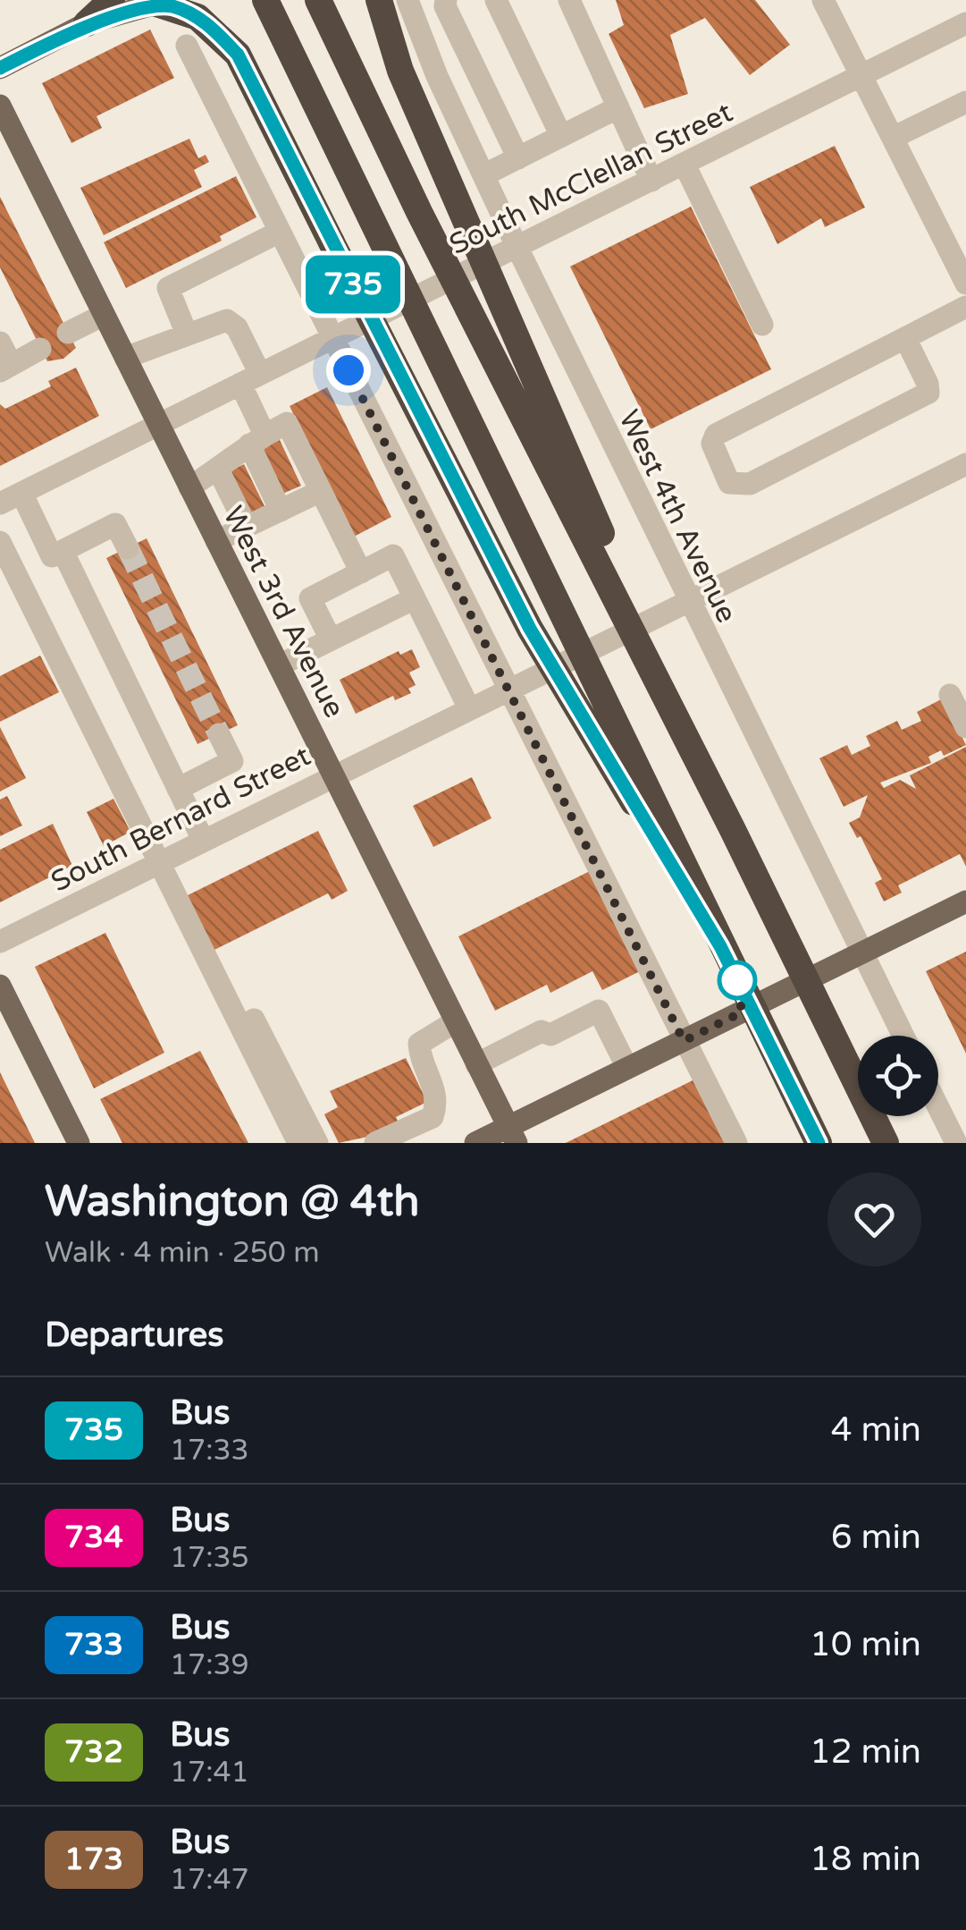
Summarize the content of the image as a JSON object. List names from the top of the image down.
{
  "streets": {
    "main road": ["West 3rd Avenue"],
    "street": ["South McClellan Street", "West 4th Avenue", "South Bernard Street"]
  },
  "crossings": [
    ["South McClellan Street", "West 4th Avenue"],
    ["South McClellan Street", "West 3rd Avenue"],
    ["West 4th Avenue", "South Bernard Street"],
    ["West 3rd Avenue", "South Bernard Street"]
  ],
  "lines": ["bus line 735"],
  "page": {
    "on_map": "735",
    "heading": [
      ["Washington @ 4th", "Walk · 4 min · 250 m"],
      "Departures"
    ],
    "list": [
      {
        "mark": "735",
        "name": "Bus",
        "note": "17:33",
        "value": "4 min"
      },
      {
        "mark": "734",
        "name": "Bus",
        "note": "17:35",
        "value": "6 min"
      },
      {
        "mark": "733",
        "name": "Bus",
        "note": "17:39",
        "value": "10 min"
      },
      {
        "mark": "732",
        "name": "Bus",
        "note": "17:41",
        "value": "12 min"
      },
      {
        "mark": "173",
        "name": "Bus",
        "note": "17:47",
        "value": "18 min"
      }
    ]
  }
}
